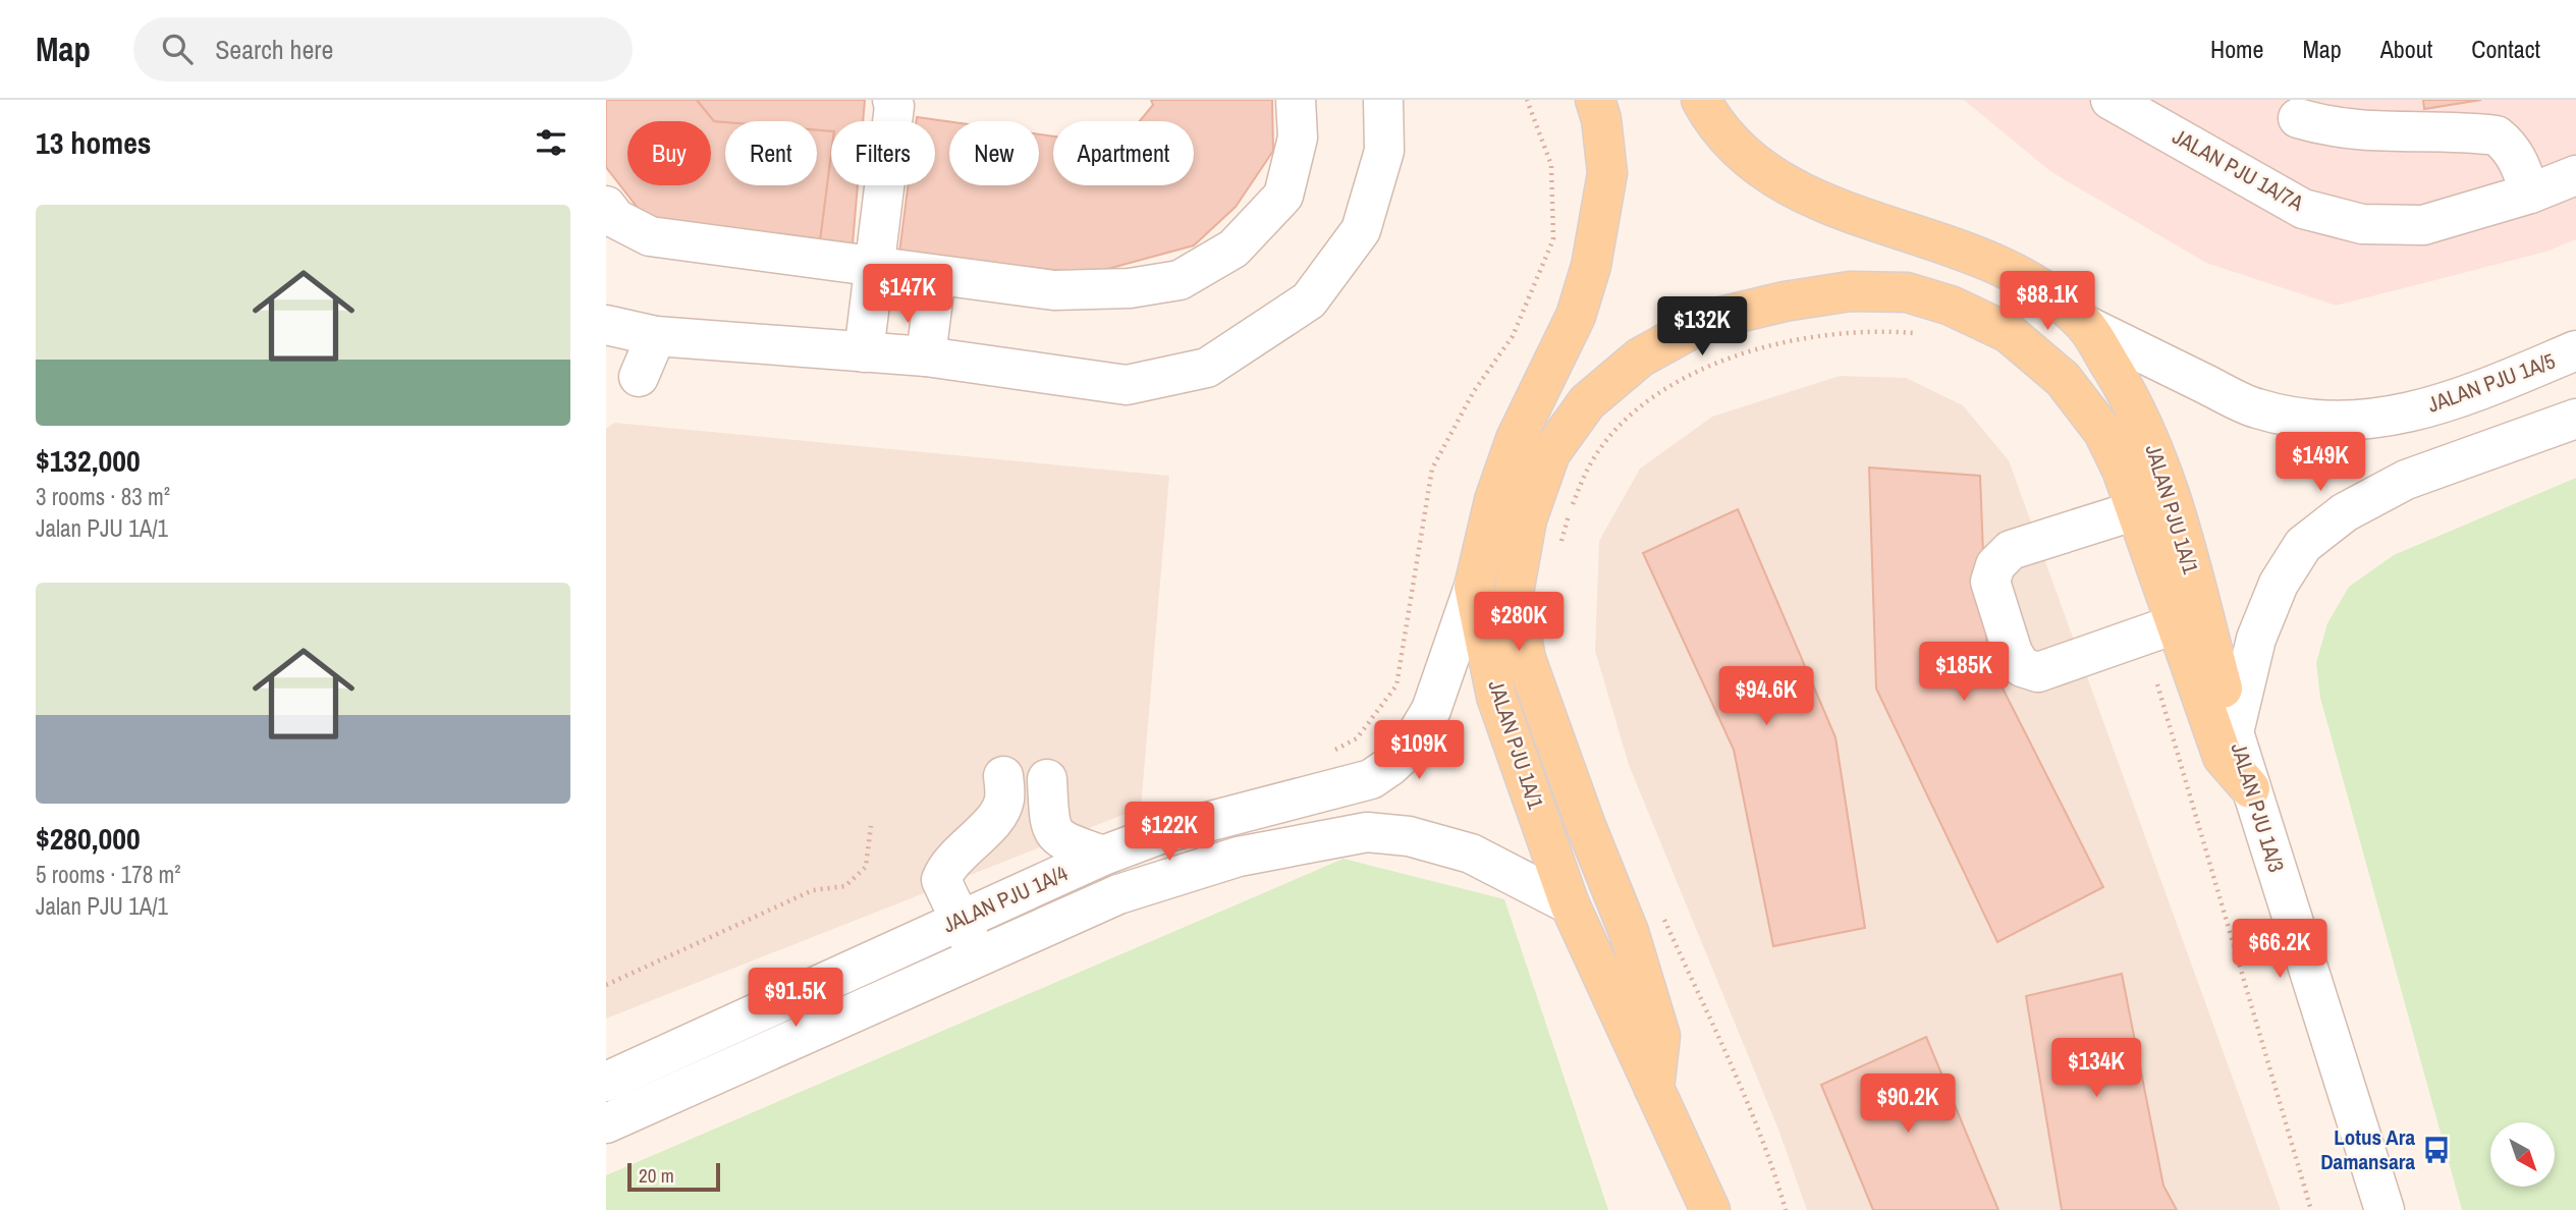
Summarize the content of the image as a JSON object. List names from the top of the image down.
{
  "streets": {
    "main road": ["JALAN PJU 1A/1"],
    "street": [
      "JALAN PJU 1A/7A",
      "JALAN PJU 1A/5",
      "JALAN PJU 1A/3",
      "JALAN PJU 1A/4"
    ]
  },
  "crossings": [
    ["JALAN PJU 1A/5", "JALAN PJU 1A/1"],
    ["JALAN PJU 1A/1", "JALAN PJU 1A/3"],
    ["JALAN PJU 1A/1", "JALAN PJU 1A/4"]
  ],
  "places": {
    "bus stop": ["Lotus Ara Damansara"]
  },
  "scale_bar": "20 m",
  "north": "bottom right",
  "page": {
    "header": "Map",
    "search": "Search here",
    "nav": [
      "Home",
      "Map",
      "About",
      "Contact"
    ],
    "heading": "13 homes",
    "chip": [
      "Buy",
      "Rent",
      "Filters",
      "New",
      "Apartment"
    ],
    "list": [
      {
        "name": "$132,000",
        "note": "3 rooms · 83 m² · Jalan PJU 1A/1"
      },
      {
        "name": "$280,000",
        "note": "5 rooms · 178 m² · Jalan PJU 1A/1"
      }
    ],
    "price": [
      "$147K",
      "$88.1K",
      "$132K",
      "$149K",
      "$280K",
      "$185K",
      "$94.6K",
      "$109K",
      "$122K",
      "$66.2K",
      "$91.5K",
      "$134K",
      "$90.2K"
    ],
    "scale": "20 m"
  }
}
